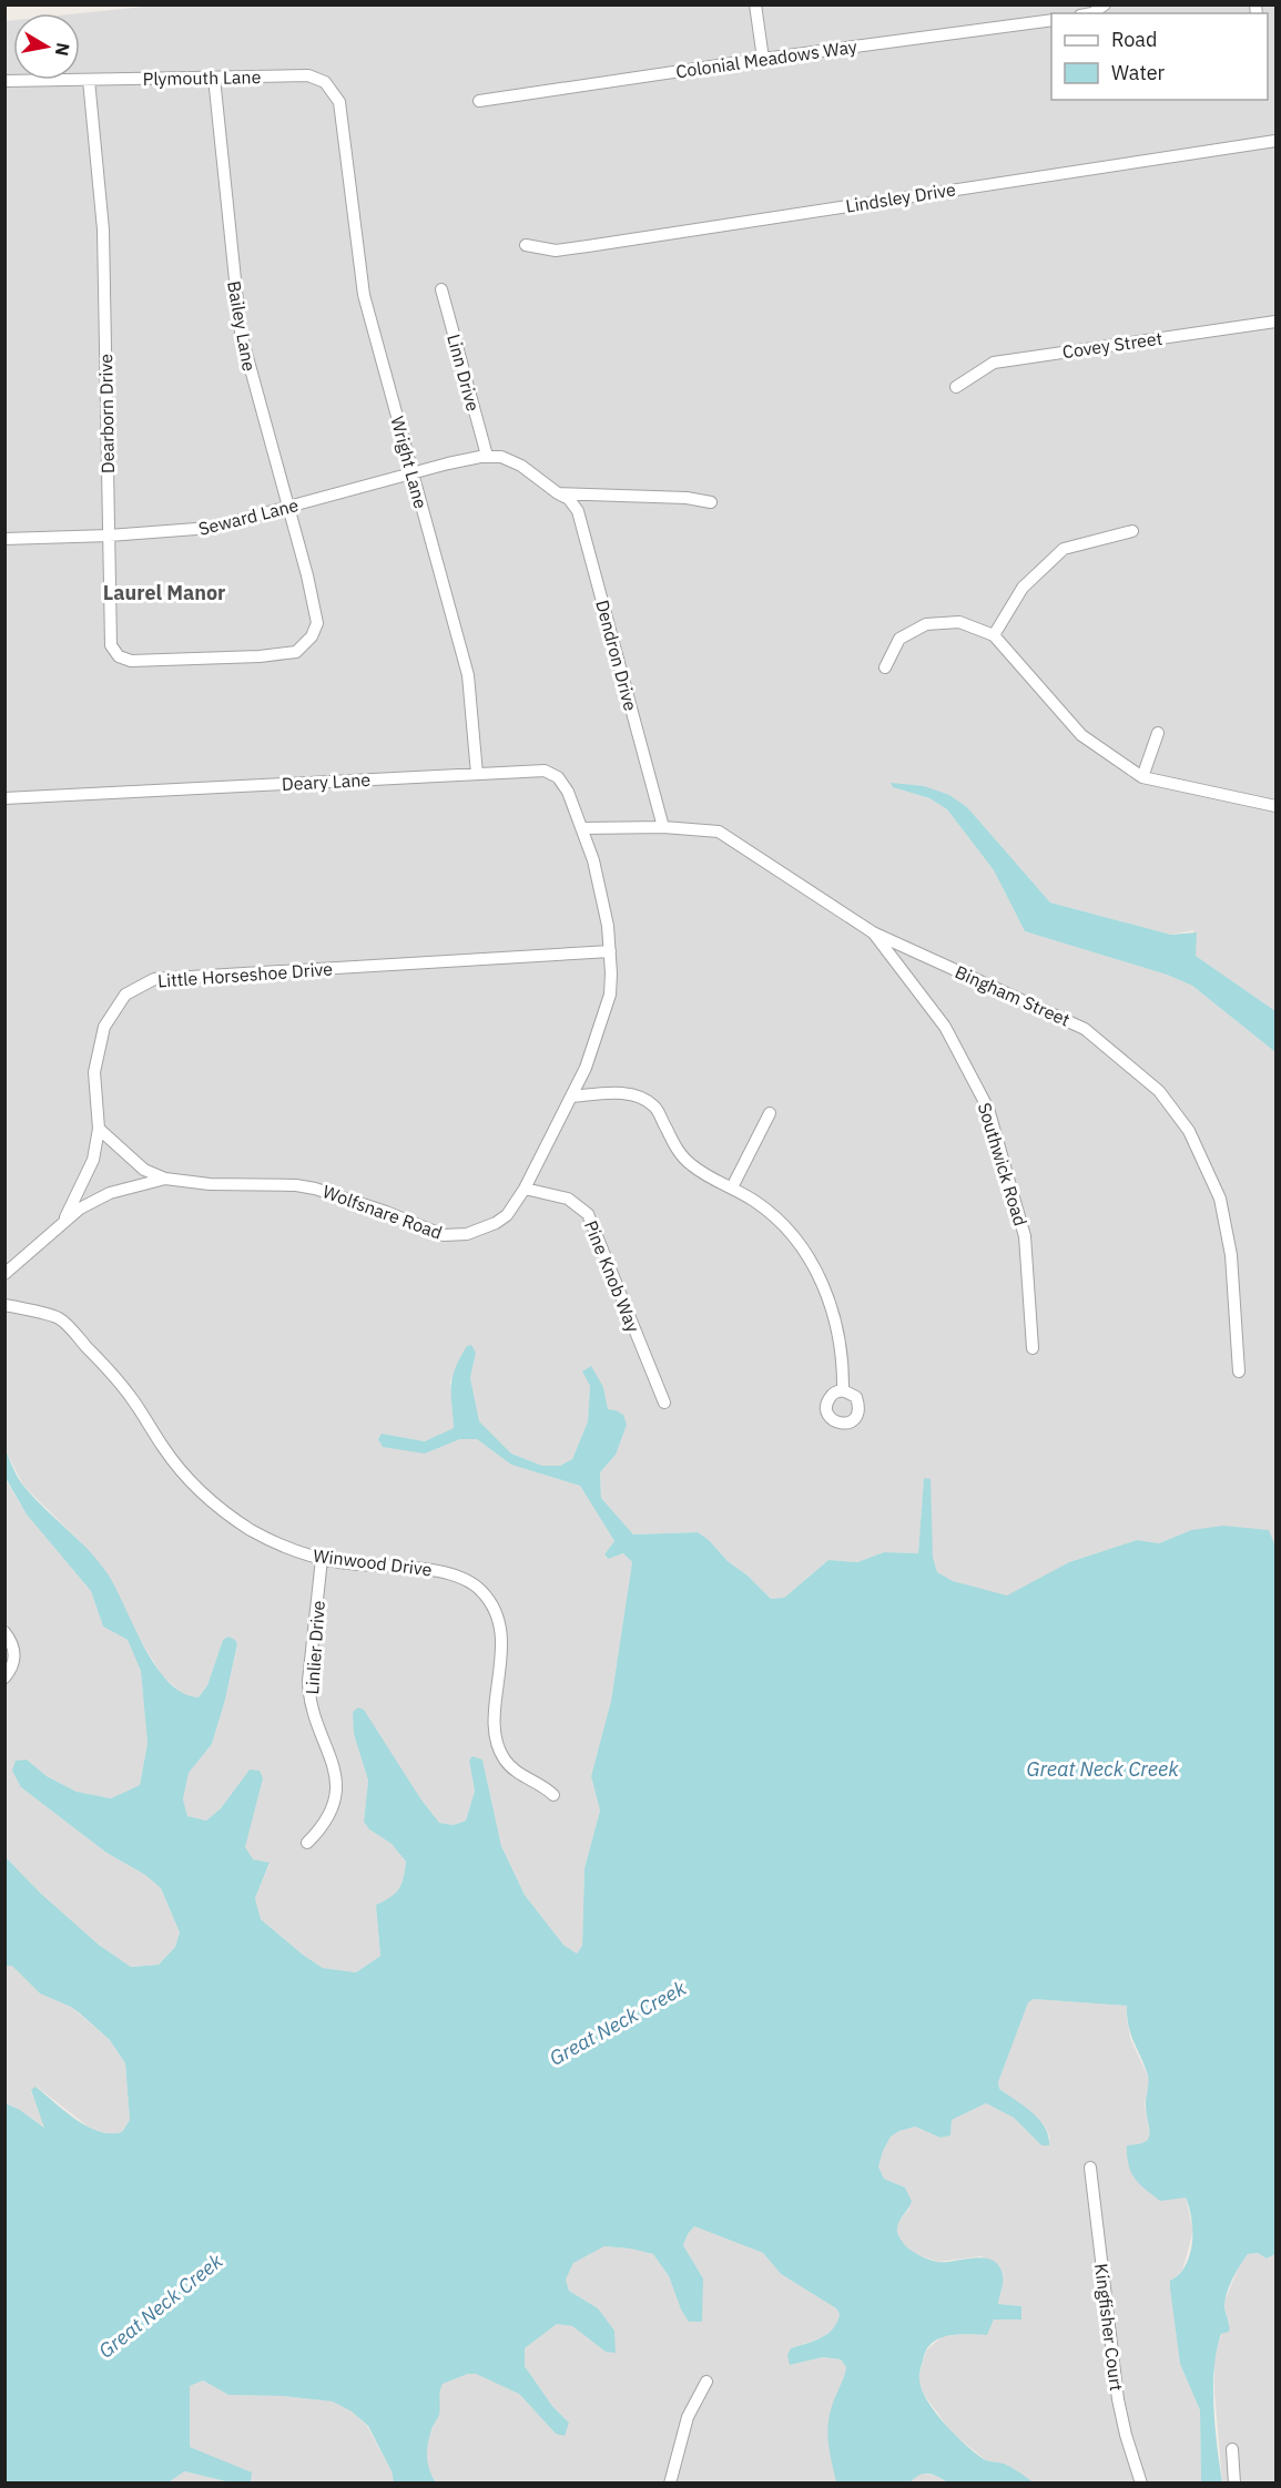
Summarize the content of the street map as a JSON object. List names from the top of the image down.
{
  "streets": {
    "street": [
      "Colonial Meadows Way",
      "Plymouth Lane",
      "Lindsley Drive",
      "Bailey Lane",
      "Covey Street",
      "Linn Drive",
      "Dearborn Drive",
      "Wright Lane",
      "Seward Lane",
      "Dendron Drive",
      "Deary Lane",
      "Little Horseshoe Drive",
      "Bingham Street",
      "Southwick Road",
      "Wolfsnare Road",
      "Pine Knob Way",
      "Winwood Drive",
      "Linlier Drive",
      "Kingfisher Court"
    ]
  },
  "crossings": [
    ["Plymouth Lane", "Bailey Lane"],
    ["Plymouth Lane", "Dearborn Drive"],
    ["Plymouth Lane", "Wright Lane"],
    ["Bailey Lane", "Dearborn Drive"],
    ["Bailey Lane", "Seward Lane"],
    ["Linn Drive", "Seward Lane"],
    ["Linn Drive", "Dendron Drive"],
    ["Dearborn Drive", "Seward Lane"],
    ["Wright Lane", "Seward Lane"],
    ["Wright Lane", "Deary Lane"],
    ["Seward Lane", "Dendron Drive"],
    ["Dendron Drive", "Bingham Street"],
    ["Deary Lane", "Wolfsnare Road"],
    ["Little Horseshoe Drive", "Wolfsnare Road"],
    ["Bingham Street", "Southwick Road"],
    ["Bingham Street", "Wolfsnare Road"],
    ["Wolfsnare Road", "Pine Knob Way"],
    ["Winwood Drive", "Linlier Drive"]
  ],
  "districts": ["Laurel Manor"],
  "water": ["Great Neck Creek"],
  "legend": ["Road", "Water"],
  "north": "right"
}
